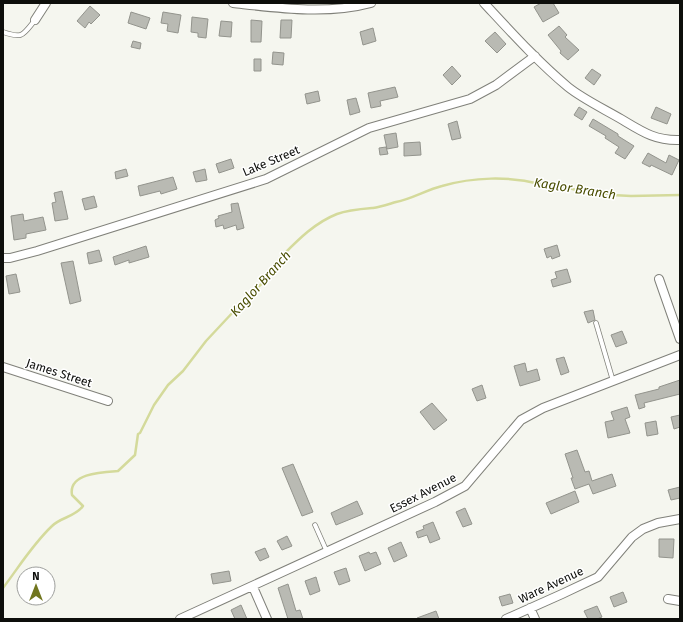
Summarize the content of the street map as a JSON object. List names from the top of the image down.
{
  "streets": {
    "street": [
      "Lake Street",
      "James Street",
      "Essex Avenue",
      "Ware Avenue"
    ]
  },
  "water": ["Kaglor Branch"],
  "north": "top"
}
